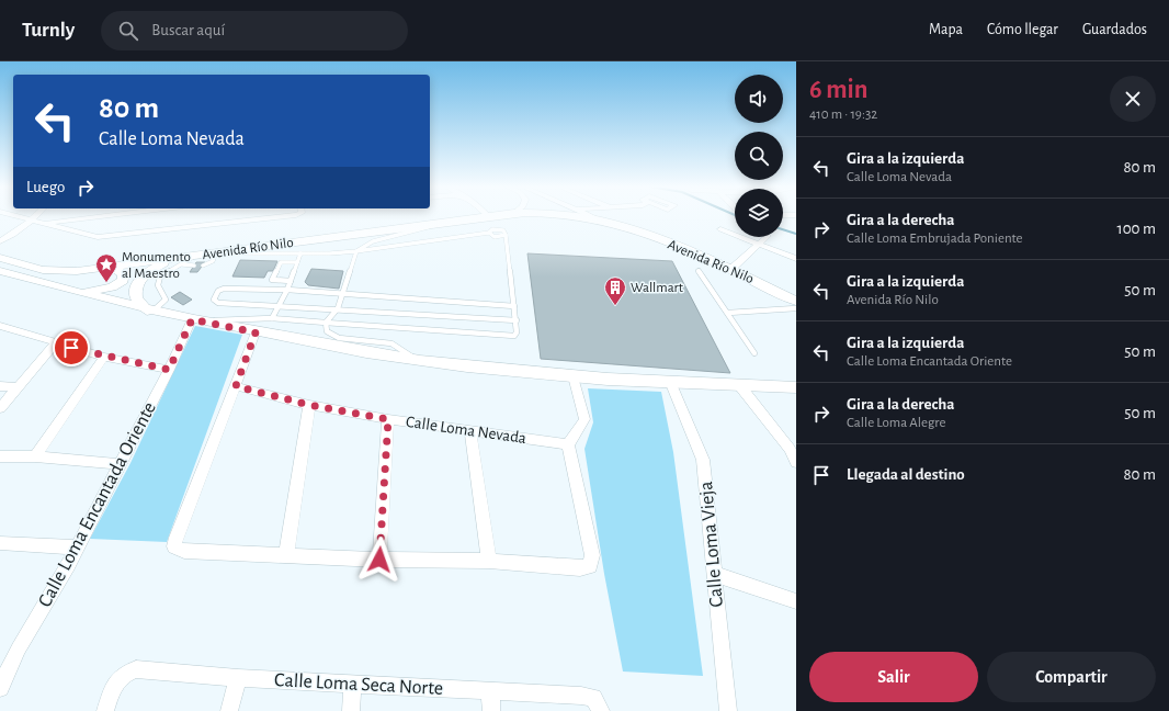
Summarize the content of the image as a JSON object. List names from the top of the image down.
{
  "streets": {
    "main road": ["Avenida Río Nilo"],
    "street": [
      "Calle Loma Nevada",
      "Calle Loma Encantada Oriente",
      "Calle Loma Vieja",
      "Calle Loma Seca Norte"
    ]
  },
  "places": {
    "place": ["Monumento al Maestro"],
    "building": ["Wallmart"]
  },
  "page": {
    "header": "Turnly",
    "search": "Buscar aquí",
    "nav": ["Mapa", "Cómo llegar", "Guardados"],
    "heading": ["6 min", "410 m · 19:32"],
    "turn": ["80 m", "Calle Loma Nevada"],
    "list": [
      {
        "name": "Gira a la izquierda",
        "note": "Calle Loma Nevada",
        "value": "80 m"
      },
      {
        "name": "Gira a la derecha",
        "note": "Calle Loma Embrujada Poniente",
        "value": "100 m"
      },
      {
        "name": "Gira a la izquierda",
        "note": "Avenida Río Nilo",
        "value": "50 m"
      },
      {
        "name": "Gira a la izquierda",
        "note": "Calle Loma Encantada Oriente",
        "value": "50 m"
      },
      {
        "name": "Gira a la derecha",
        "note": "Calle Loma Alegre",
        "value": "50 m"
      },
      {
        "name": "Llegada al destino",
        "value": "80 m"
      }
    ],
    "then": "Luego",
    "buttons": ["Salir", "Compartir"]
  }
}
